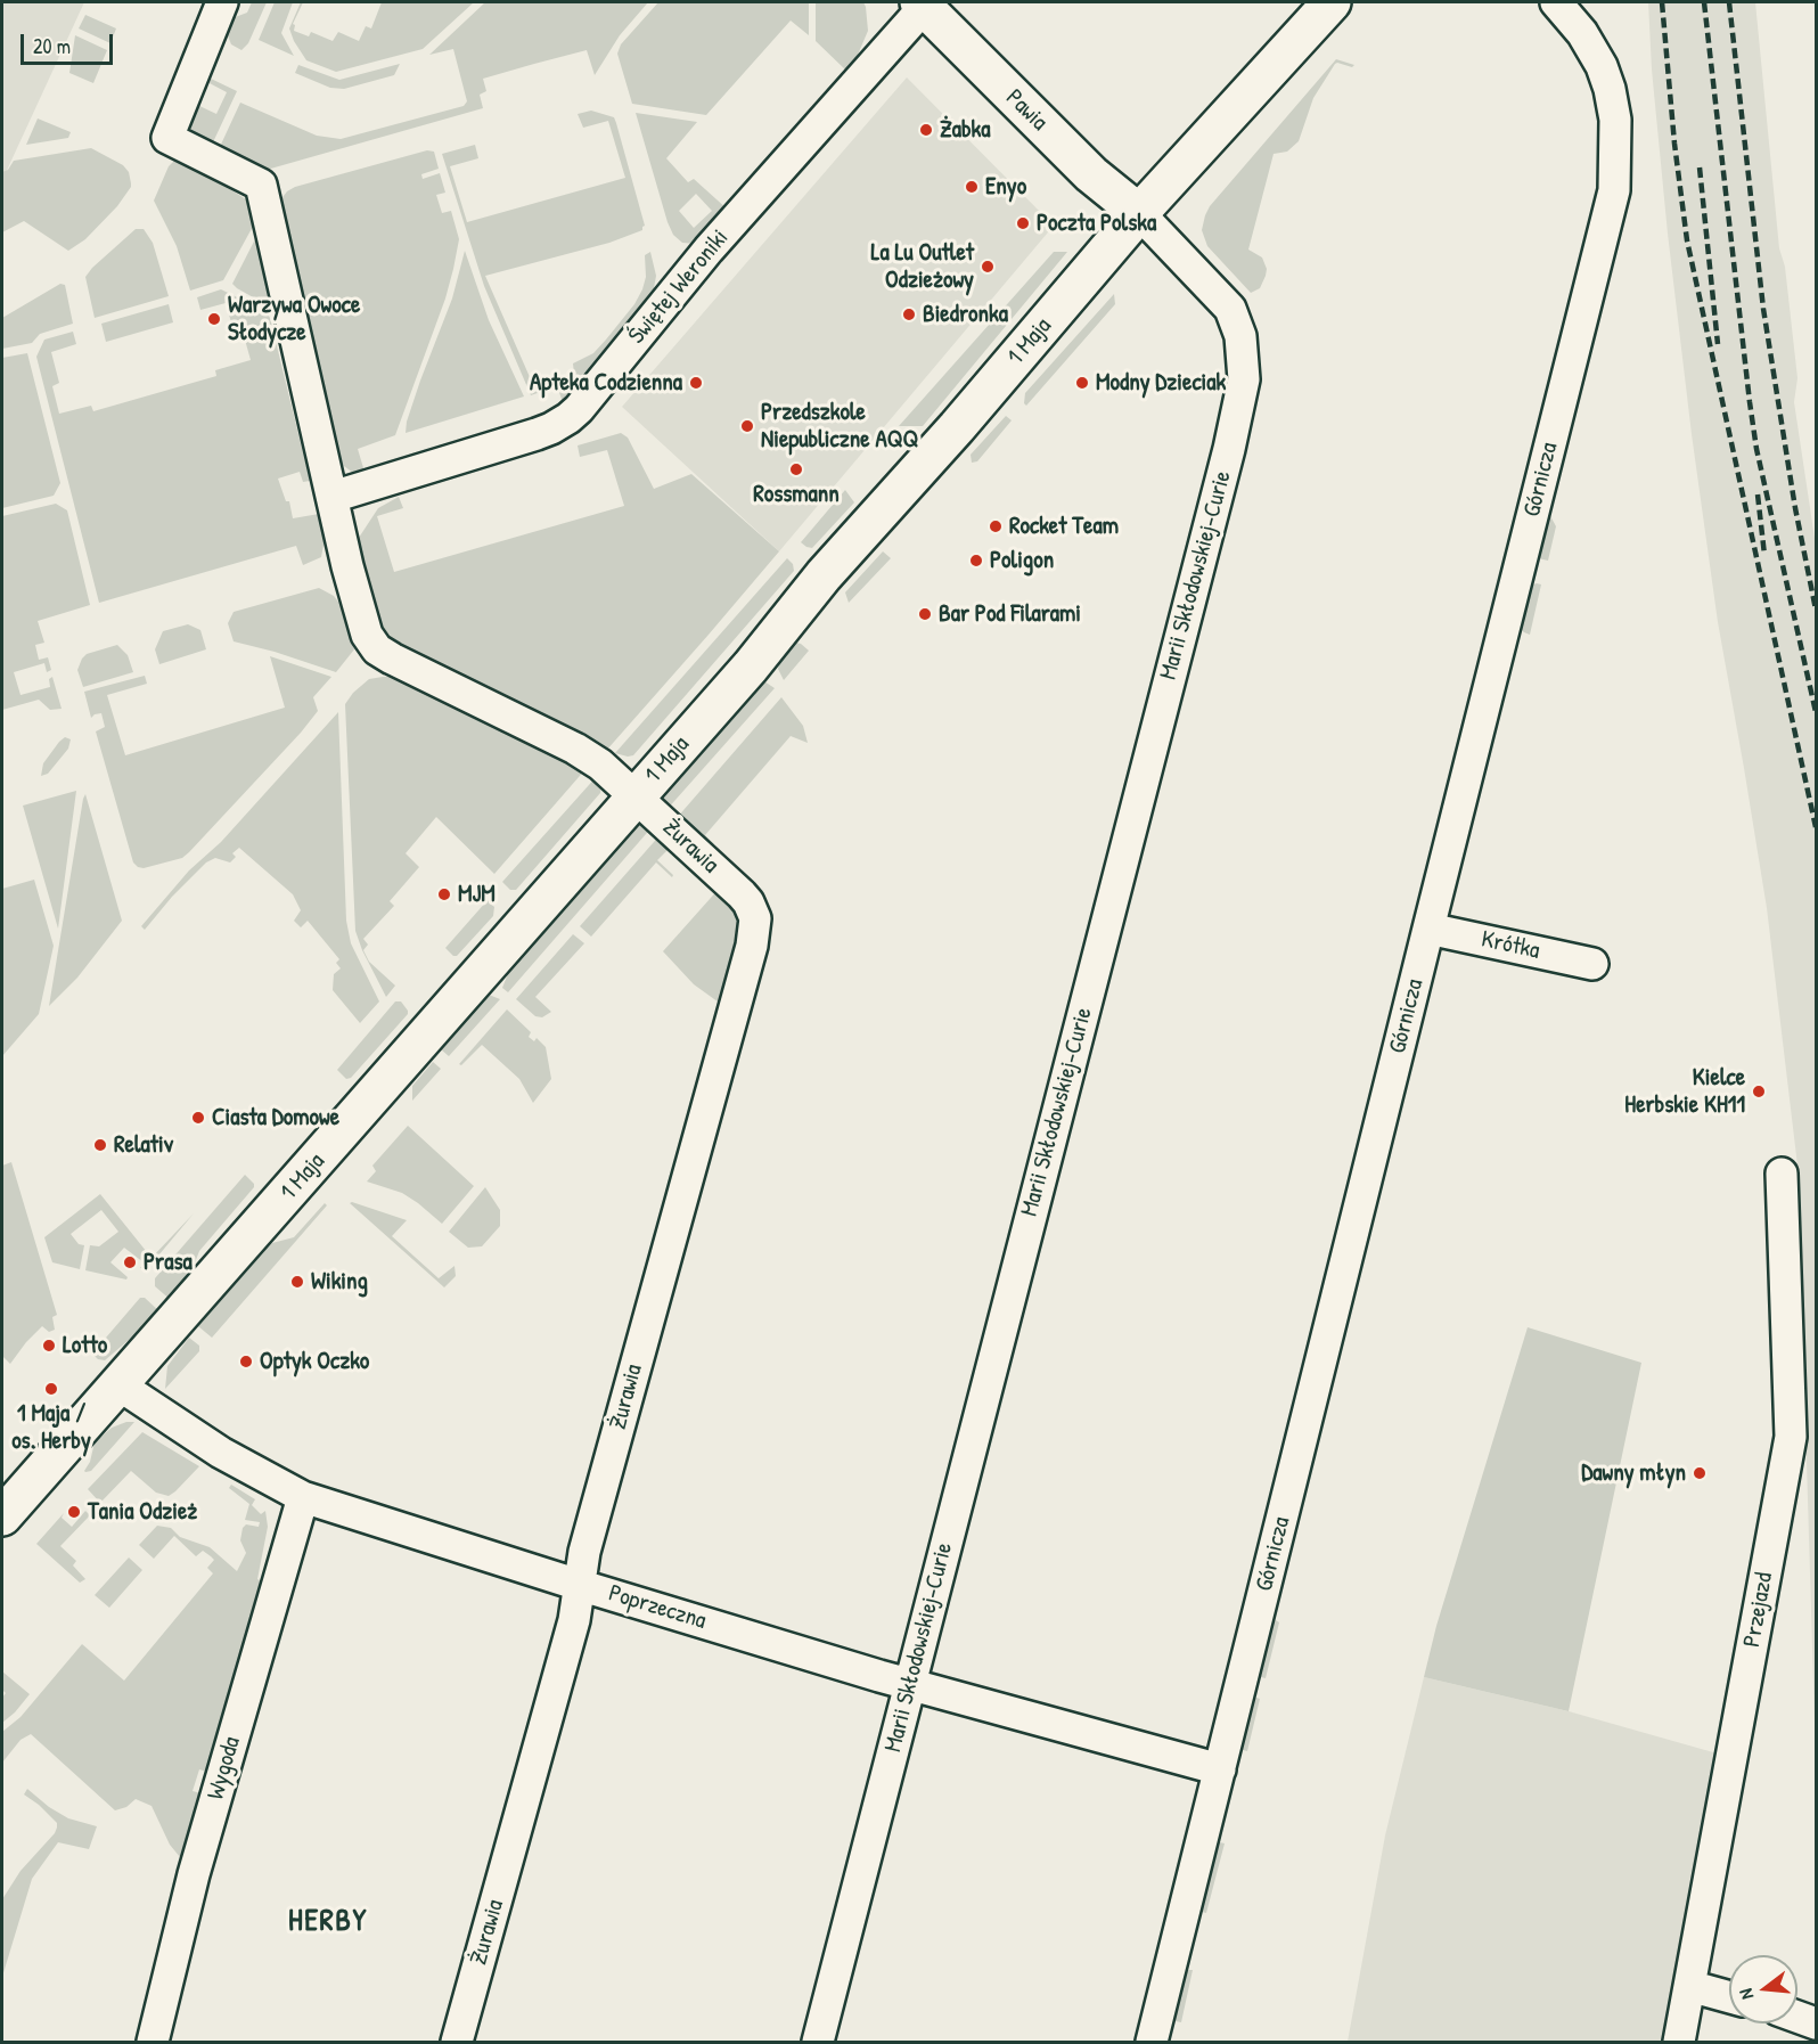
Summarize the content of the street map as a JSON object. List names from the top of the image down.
{
  "streets": {
    "street": [
      "Pawia",
      "Świętej Weroniki",
      "1 Maja",
      "Górnicza",
      "Marii Skłodowskiej-Curie",
      "Żurawia",
      "Krótka",
      "Poprzeczna",
      "Przejazd",
      "Wygoda"
    ]
  },
  "crossings": [
    ["Pawia", "Świętej Weroniki"],
    ["Pawia", "1 Maja"],
    ["Pawia", "Marii Skłodowskiej-Curie"],
    ["Świętej Weroniki", "Żurawia"],
    ["1 Maja", "Marii Skłodowskiej-Curie"],
    ["1 Maja", "Żurawia"],
    ["1 Maja", "Poprzeczna"],
    ["Górnicza", "Krótka"],
    ["Górnicza", "Poprzeczna"],
    ["Marii Skłodowskiej-Curie", "Poprzeczna"],
    ["Żurawia", "Poprzeczna"],
    ["Poprzeczna", "Wygoda"]
  ],
  "districts": ["HERBY"],
  "places": [
    "Żabka",
    "Enyo",
    "Poczta Polska",
    "La Lu Outlet Odzieżowy",
    "Biedronka",
    "Warzywa Owoce Słodycze",
    "Apteka Codzienna",
    "Modny Dzieciak",
    "Przedszkole Niepubliczne AQQ",
    "Rossmann",
    "Rocket Team",
    "Poligon",
    "Bar Pod Filarami",
    "MJM",
    "Kielce Herbskie KH11",
    "Ciasta Domowe",
    "Relativ",
    "Prasa",
    "Wiking",
    "Lotto",
    "Optyk Oczko",
    "1 Maja / os. Herby",
    "Dawny młyn",
    "Tania Odzież"
  ],
  "scale_bar": "20 m",
  "north": "left"
}
